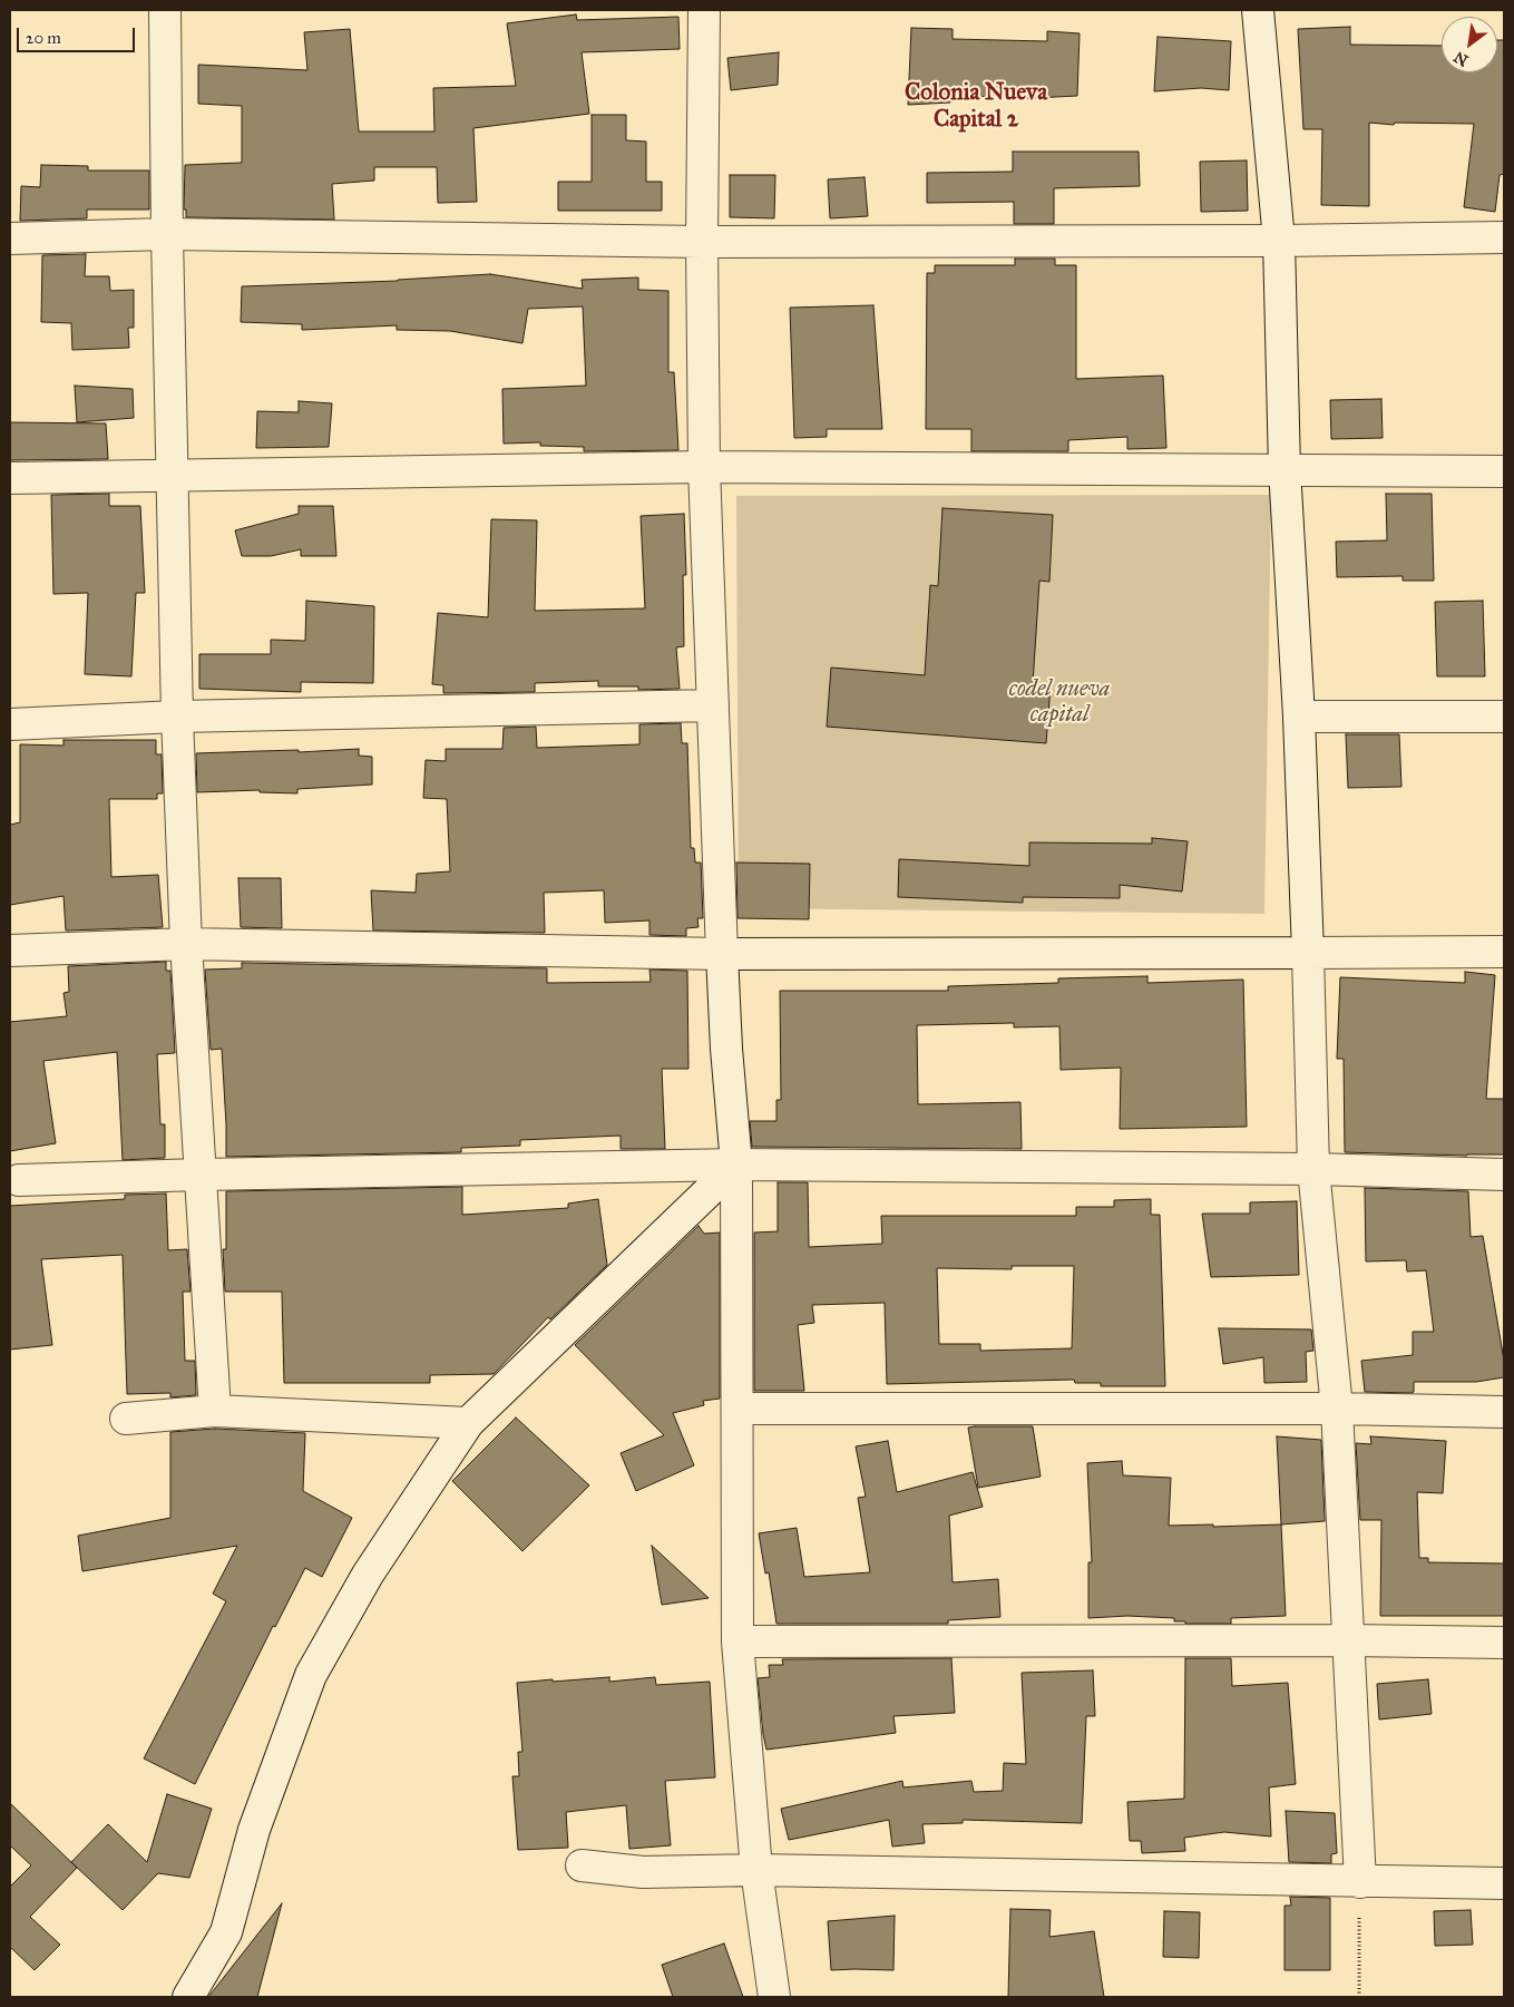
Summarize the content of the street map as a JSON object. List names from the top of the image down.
{
  "districts": ["Colonia Nueva Capital 2"],
  "parks": ["codel nueva capital"],
  "scale_bar": "20 m",
  "north": "bottom left"
}
